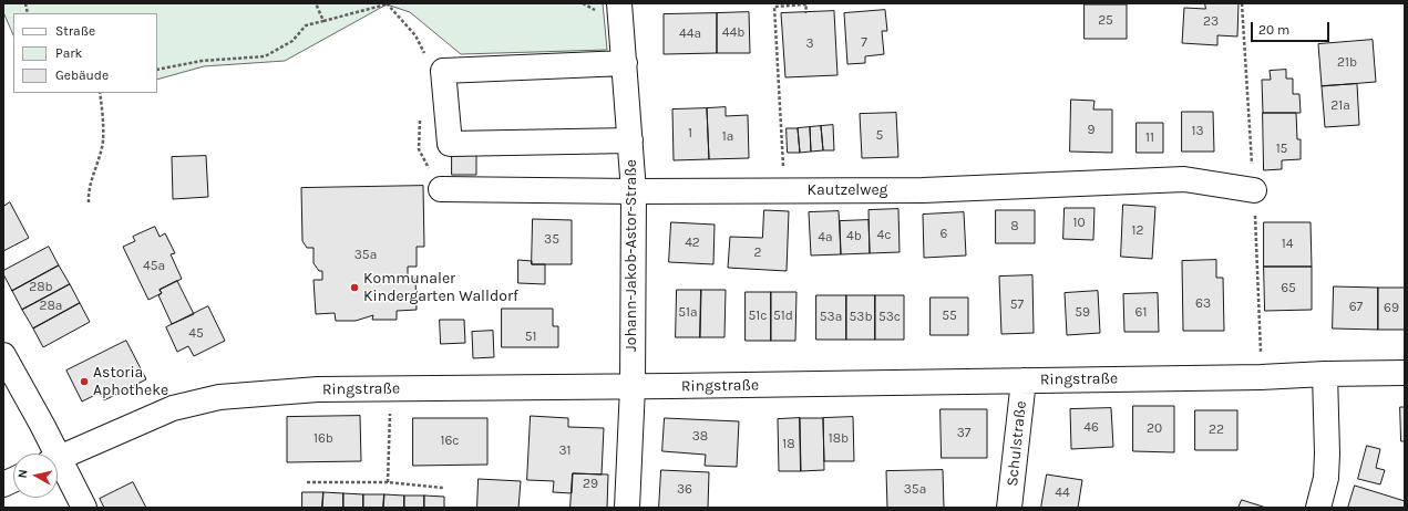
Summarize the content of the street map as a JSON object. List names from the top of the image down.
{
  "streets": {
    "street": [
      "Kautzelweg",
      "Johann-Jakob-Astor-Straße",
      "Ringstraße",
      "Schulstraße"
    ]
  },
  "crossings": [
    ["Kautzelweg", "Johann-Jakob-Astor-Straße"],
    ["Johann-Jakob-Astor-Straße", "Ringstraße"],
    ["Ringstraße", "Schulstraße"]
  ],
  "places": ["Kommunaler Kindergarten Walldorf", "Astoria Aphotheke"],
  "house_numbers": [
    "25",
    "23",
    "44b",
    "44a",
    "7",
    "3",
    "21b",
    "21a",
    "9",
    "13",
    "1",
    "5",
    "1a",
    "11",
    "15",
    "10",
    "8",
    "12",
    "6",
    "4c",
    "4b",
    "4a",
    "35",
    "42",
    "14",
    "2",
    "35a",
    "45a",
    "28b",
    "65",
    "63",
    "57",
    "28a",
    "67",
    "69",
    "51a",
    "59",
    "61",
    "51c",
    "51d",
    "55",
    "53a",
    "53b",
    "53c",
    "45",
    "51",
    "46",
    "20",
    "22",
    "37",
    "38",
    "16b",
    "18b",
    "16c",
    "18",
    "31",
    "29",
    "36",
    "35a",
    "44"
  ],
  "legend": ["Straße", "Park", "Gebäude"],
  "scale_bar": "20 m",
  "north": "left"
}
